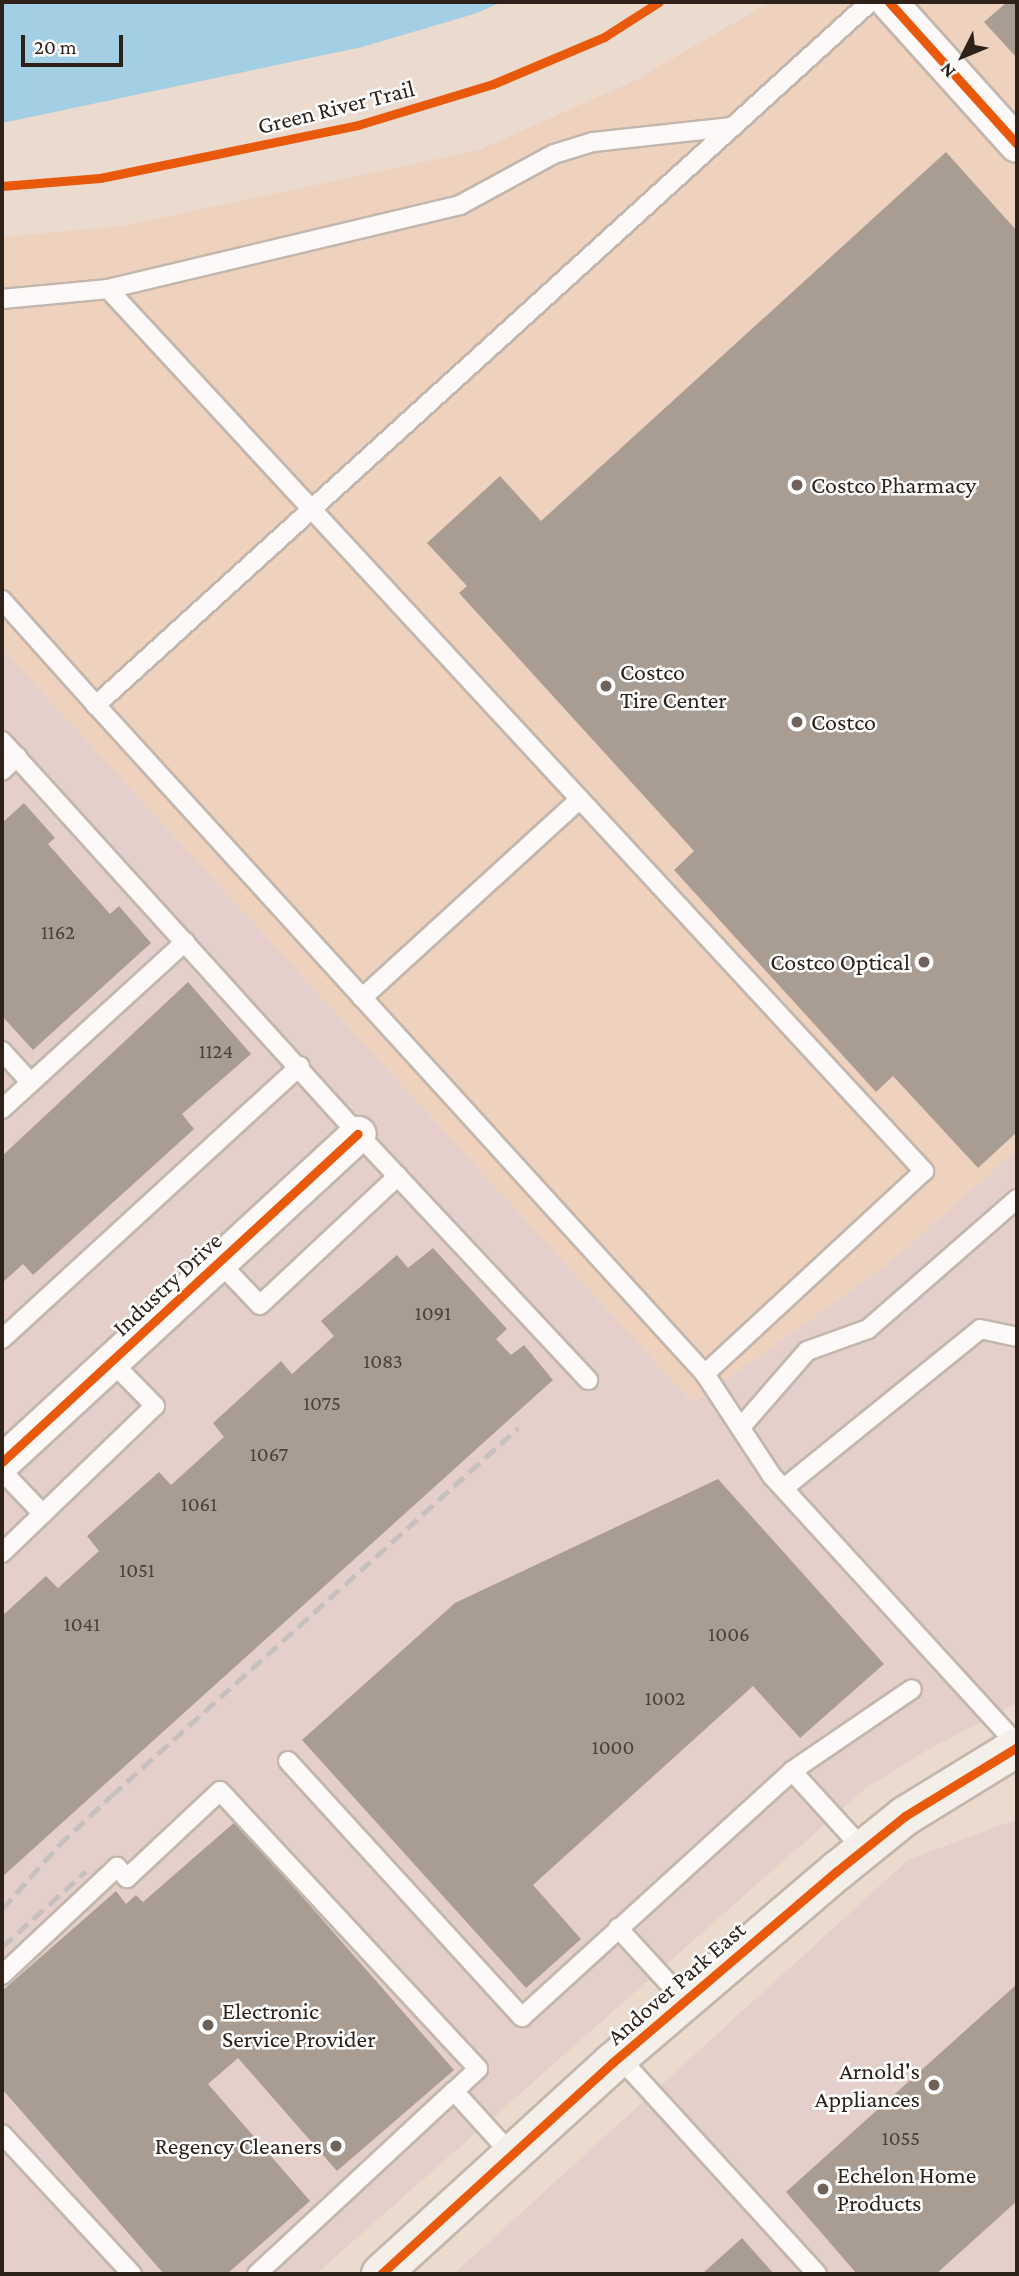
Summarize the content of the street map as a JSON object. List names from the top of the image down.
{
  "streets": {
    "street": ["Industry Drive", "Andover Park East"],
    "cycle path": ["Green River Trail"]
  },
  "places": [
    "Costco Pharmacy",
    "Costco Tire Center",
    "Costco",
    "Costco Optical",
    "Electronic Service Provider",
    "Arnold's Appliances",
    "Regency Cleaners",
    "Echelon Home Products"
  ],
  "house_numbers": [
    "1162",
    "1124",
    "1091",
    "1083",
    "1075",
    "1067",
    "1061",
    "1051",
    "1041",
    "1006",
    "1002",
    "1000",
    "1055"
  ],
  "scale_bar": "20 m",
  "north": "bottom left"
}
